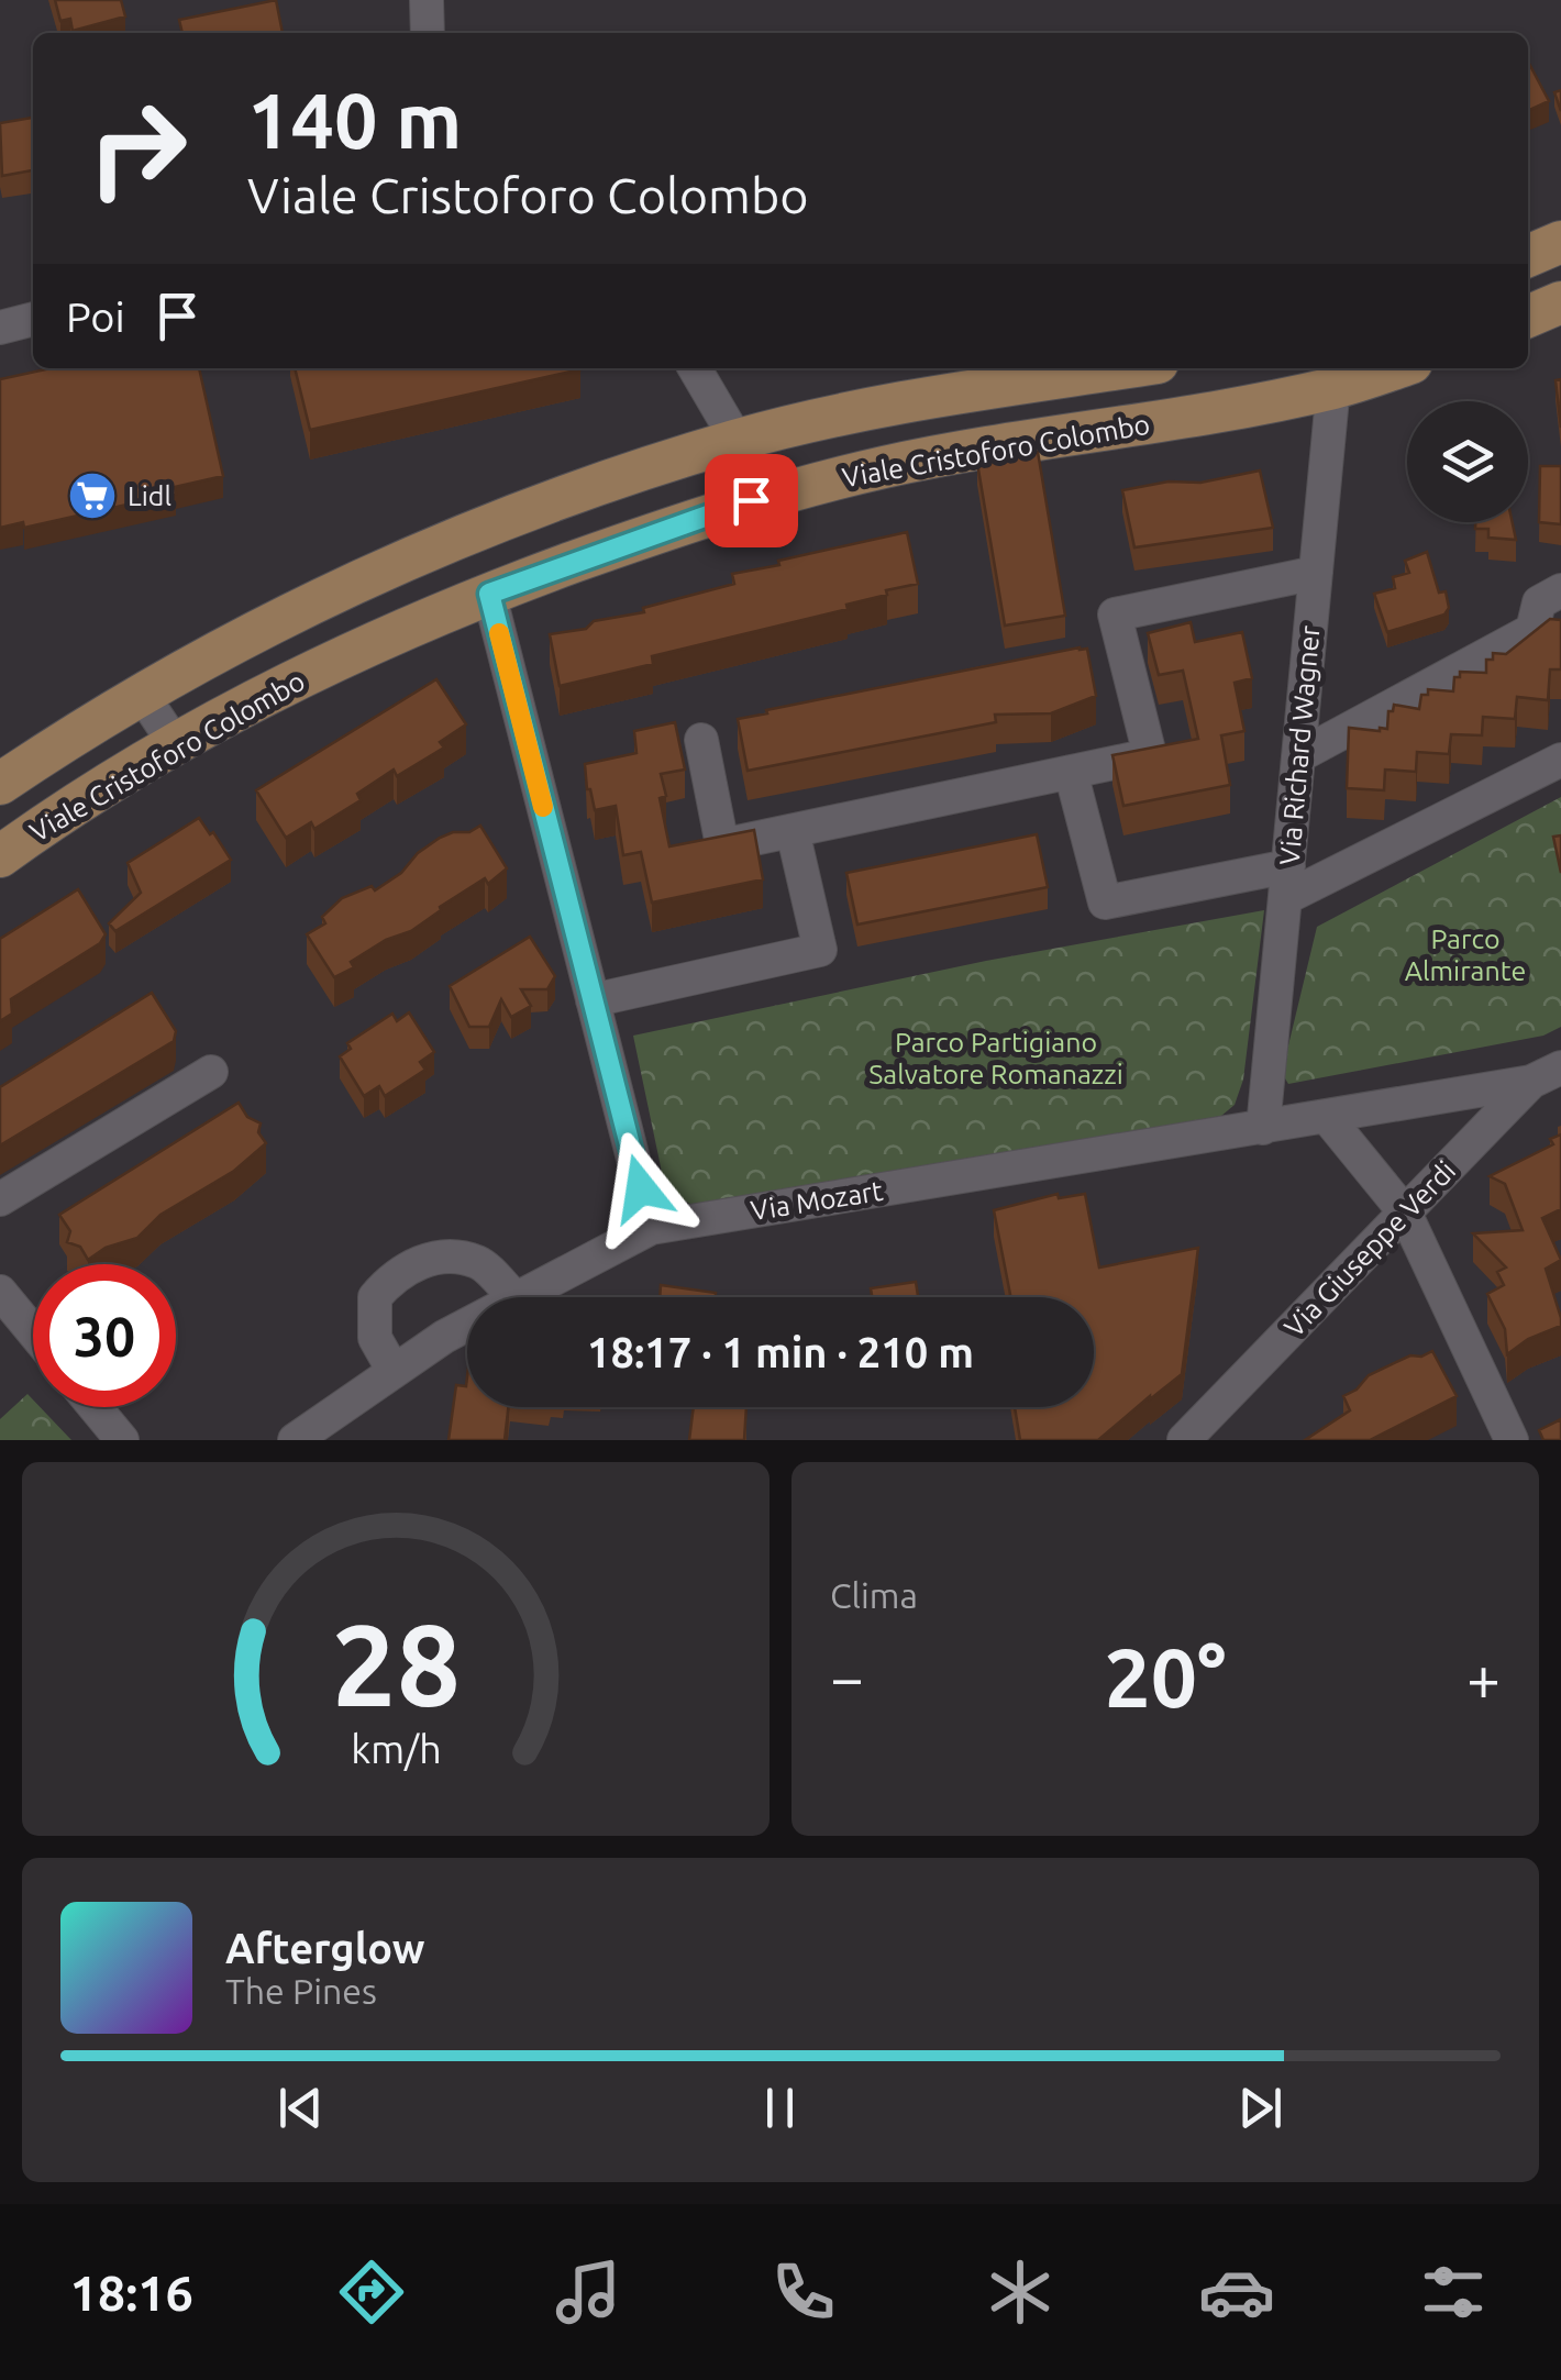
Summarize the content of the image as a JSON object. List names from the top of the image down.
{
  "streets": {
    "main road": ["Viale Cristoforo Colombo"],
    "street": ["Via Richard Wagner", "Via Mozart", "Via Giuseppe Verdi"]
  },
  "crossings": [
    ["Viale Cristoforo Colombo", "Via Richard Wagner"],
    ["Via Richard Wagner", "Via Mozart"],
    ["Via Mozart", "Via Giuseppe Verdi"]
  ],
  "parks": ["Parco Almirante", "Parco Partigiano Salvatore Romanazzi"],
  "places": {
    "supermarket": ["Lidl"]
  },
  "page": {
    "turn": ["140 m", "Viale Cristoforo Colombo"],
    "then": "Poi",
    "limit": "30",
    "trip": "18:17 · 1 min · 210 m",
    "tile": "Clima",
    "heat": ["−", "20°", "+"],
    "song": ["Afterglow", "The Pines"],
    "tabs": "18:16",
    "gauge": ["28", "km/h"]
  }
}
